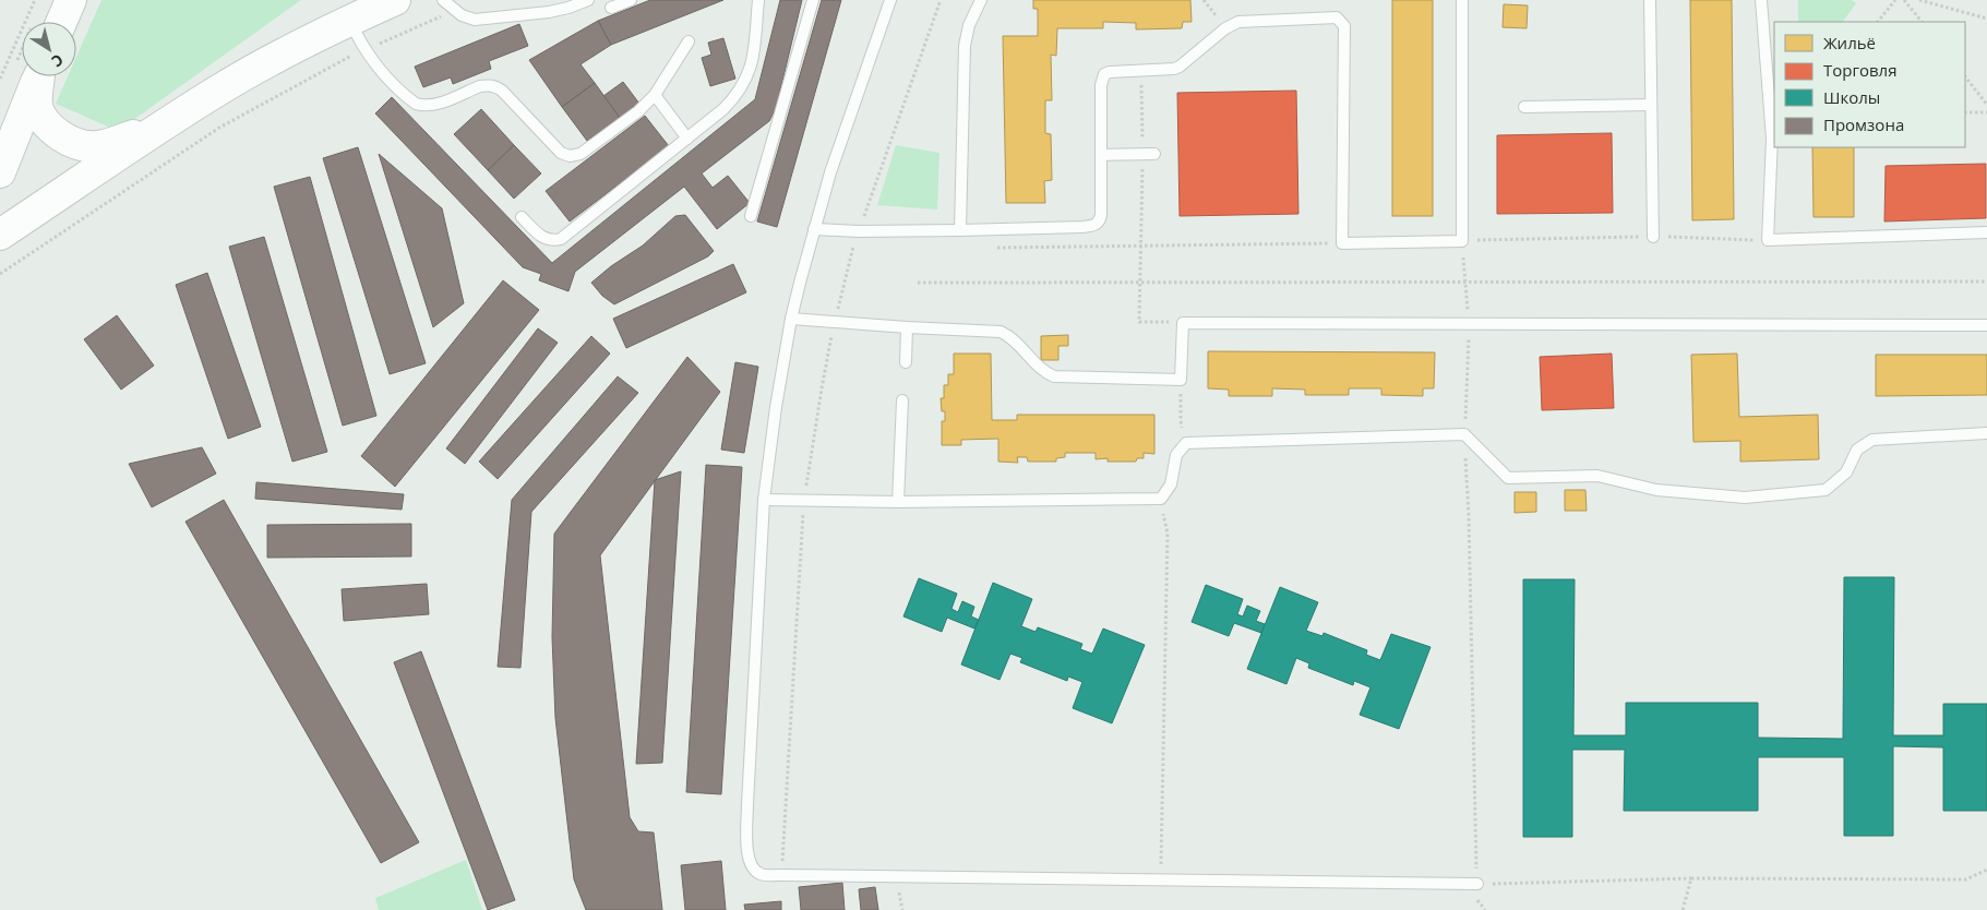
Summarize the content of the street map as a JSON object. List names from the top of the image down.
{
  "legend": [
    "Жильё",
    "Торговля",
    "Школы",
    "Промзона"
  ],
  "north": "bottom right"
}
